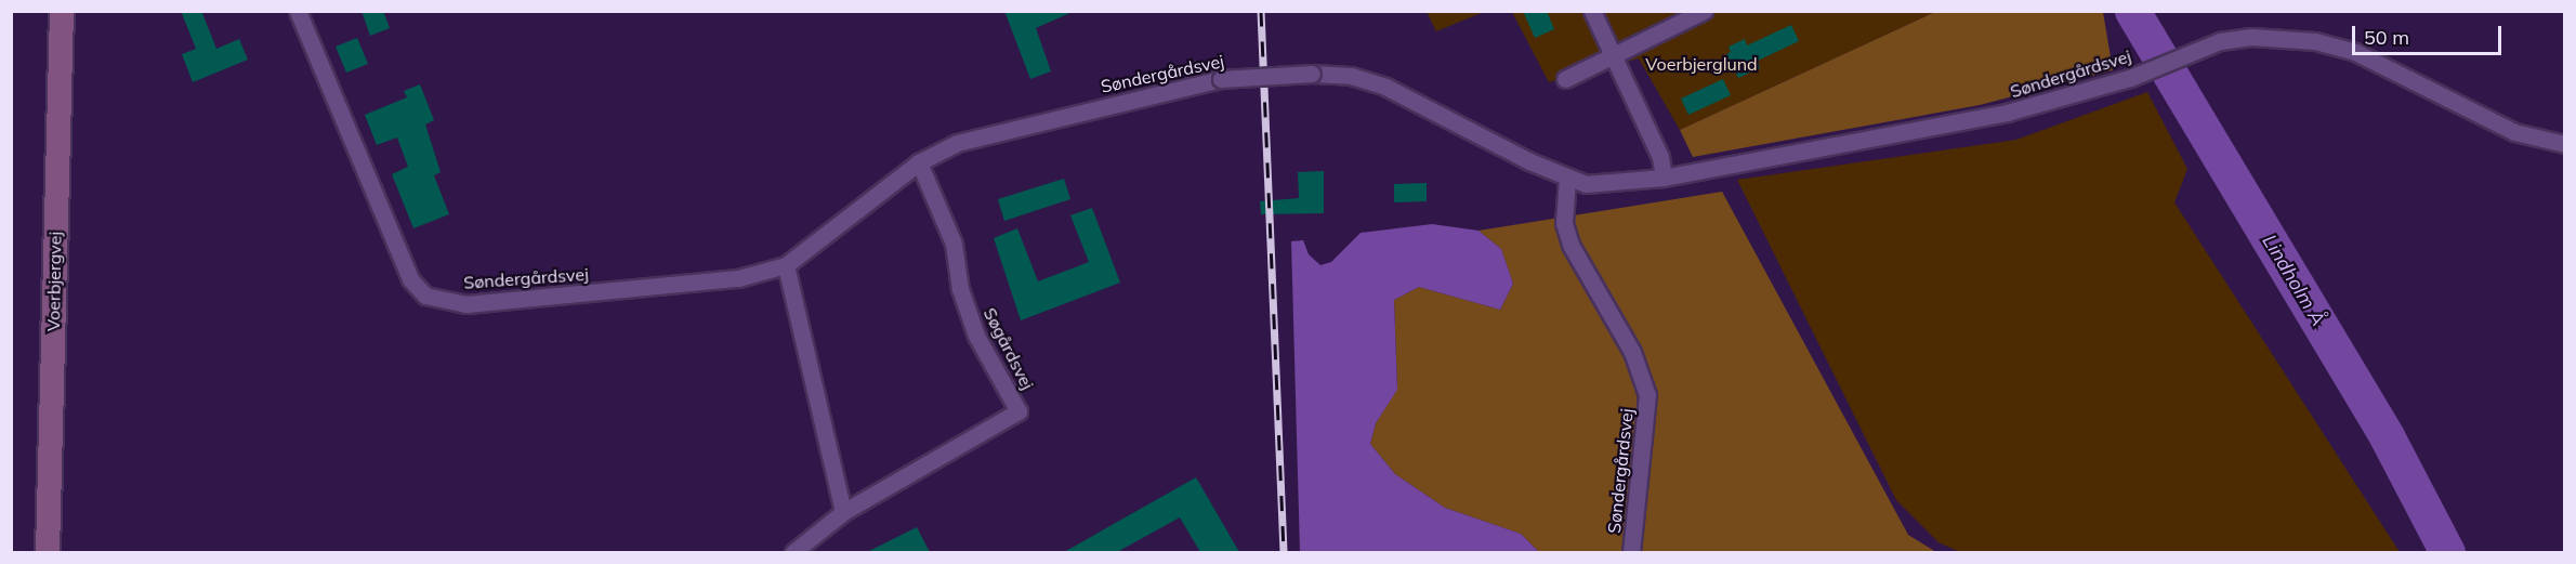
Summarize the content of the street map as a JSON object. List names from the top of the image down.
{
  "streets": {
    "street": ["Søndergårdsvej", "Voerbjergvej", "Søgårdsvej"]
  },
  "crossings": [
    ["Søndergårdsvej", "Søgårdsvej"]
  ],
  "water": ["Lindholm Å"],
  "parks": ["Voerbjerglund"],
  "scale_bar": "50 m"
}
